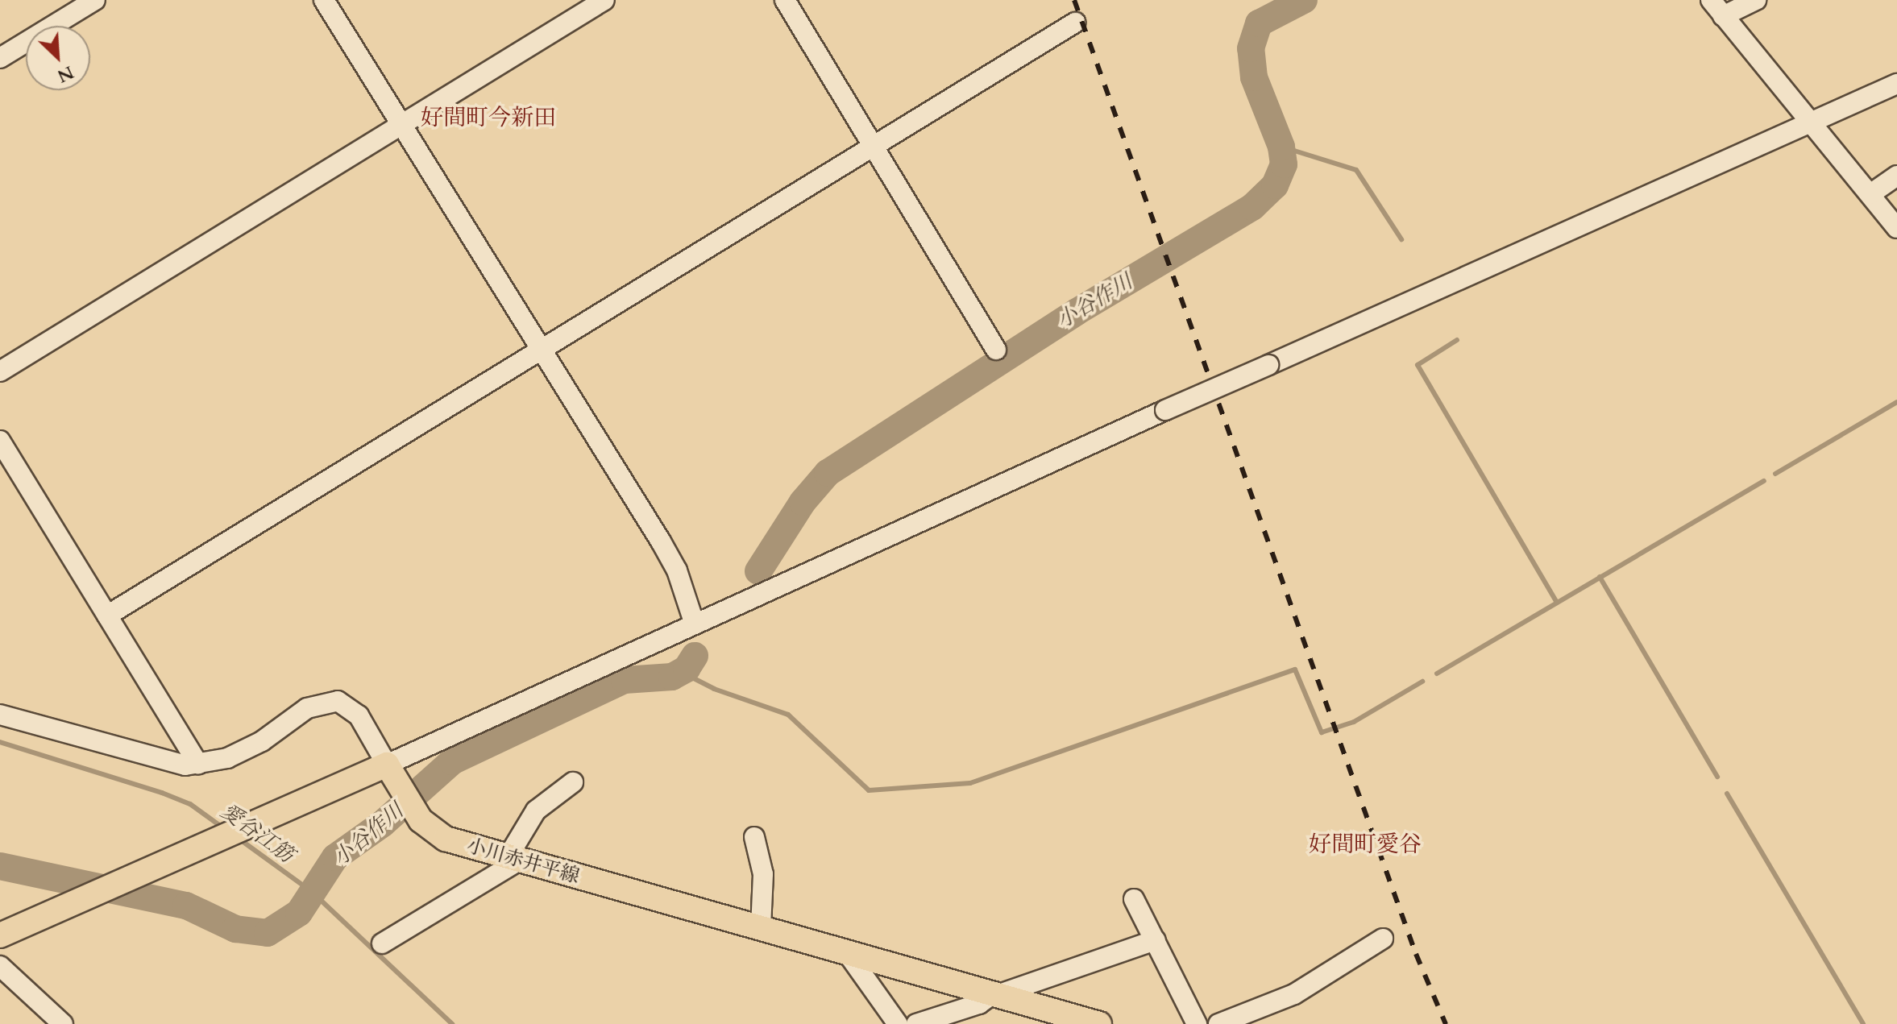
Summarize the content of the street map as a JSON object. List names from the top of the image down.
{
  "streets": {
    "main road": ["小川赤井平線"]
  },
  "districts": ["好間町今新田", "好間町愛谷"],
  "water": ["小谷作川", "愛谷江筋"],
  "north": "bottom right"
}
